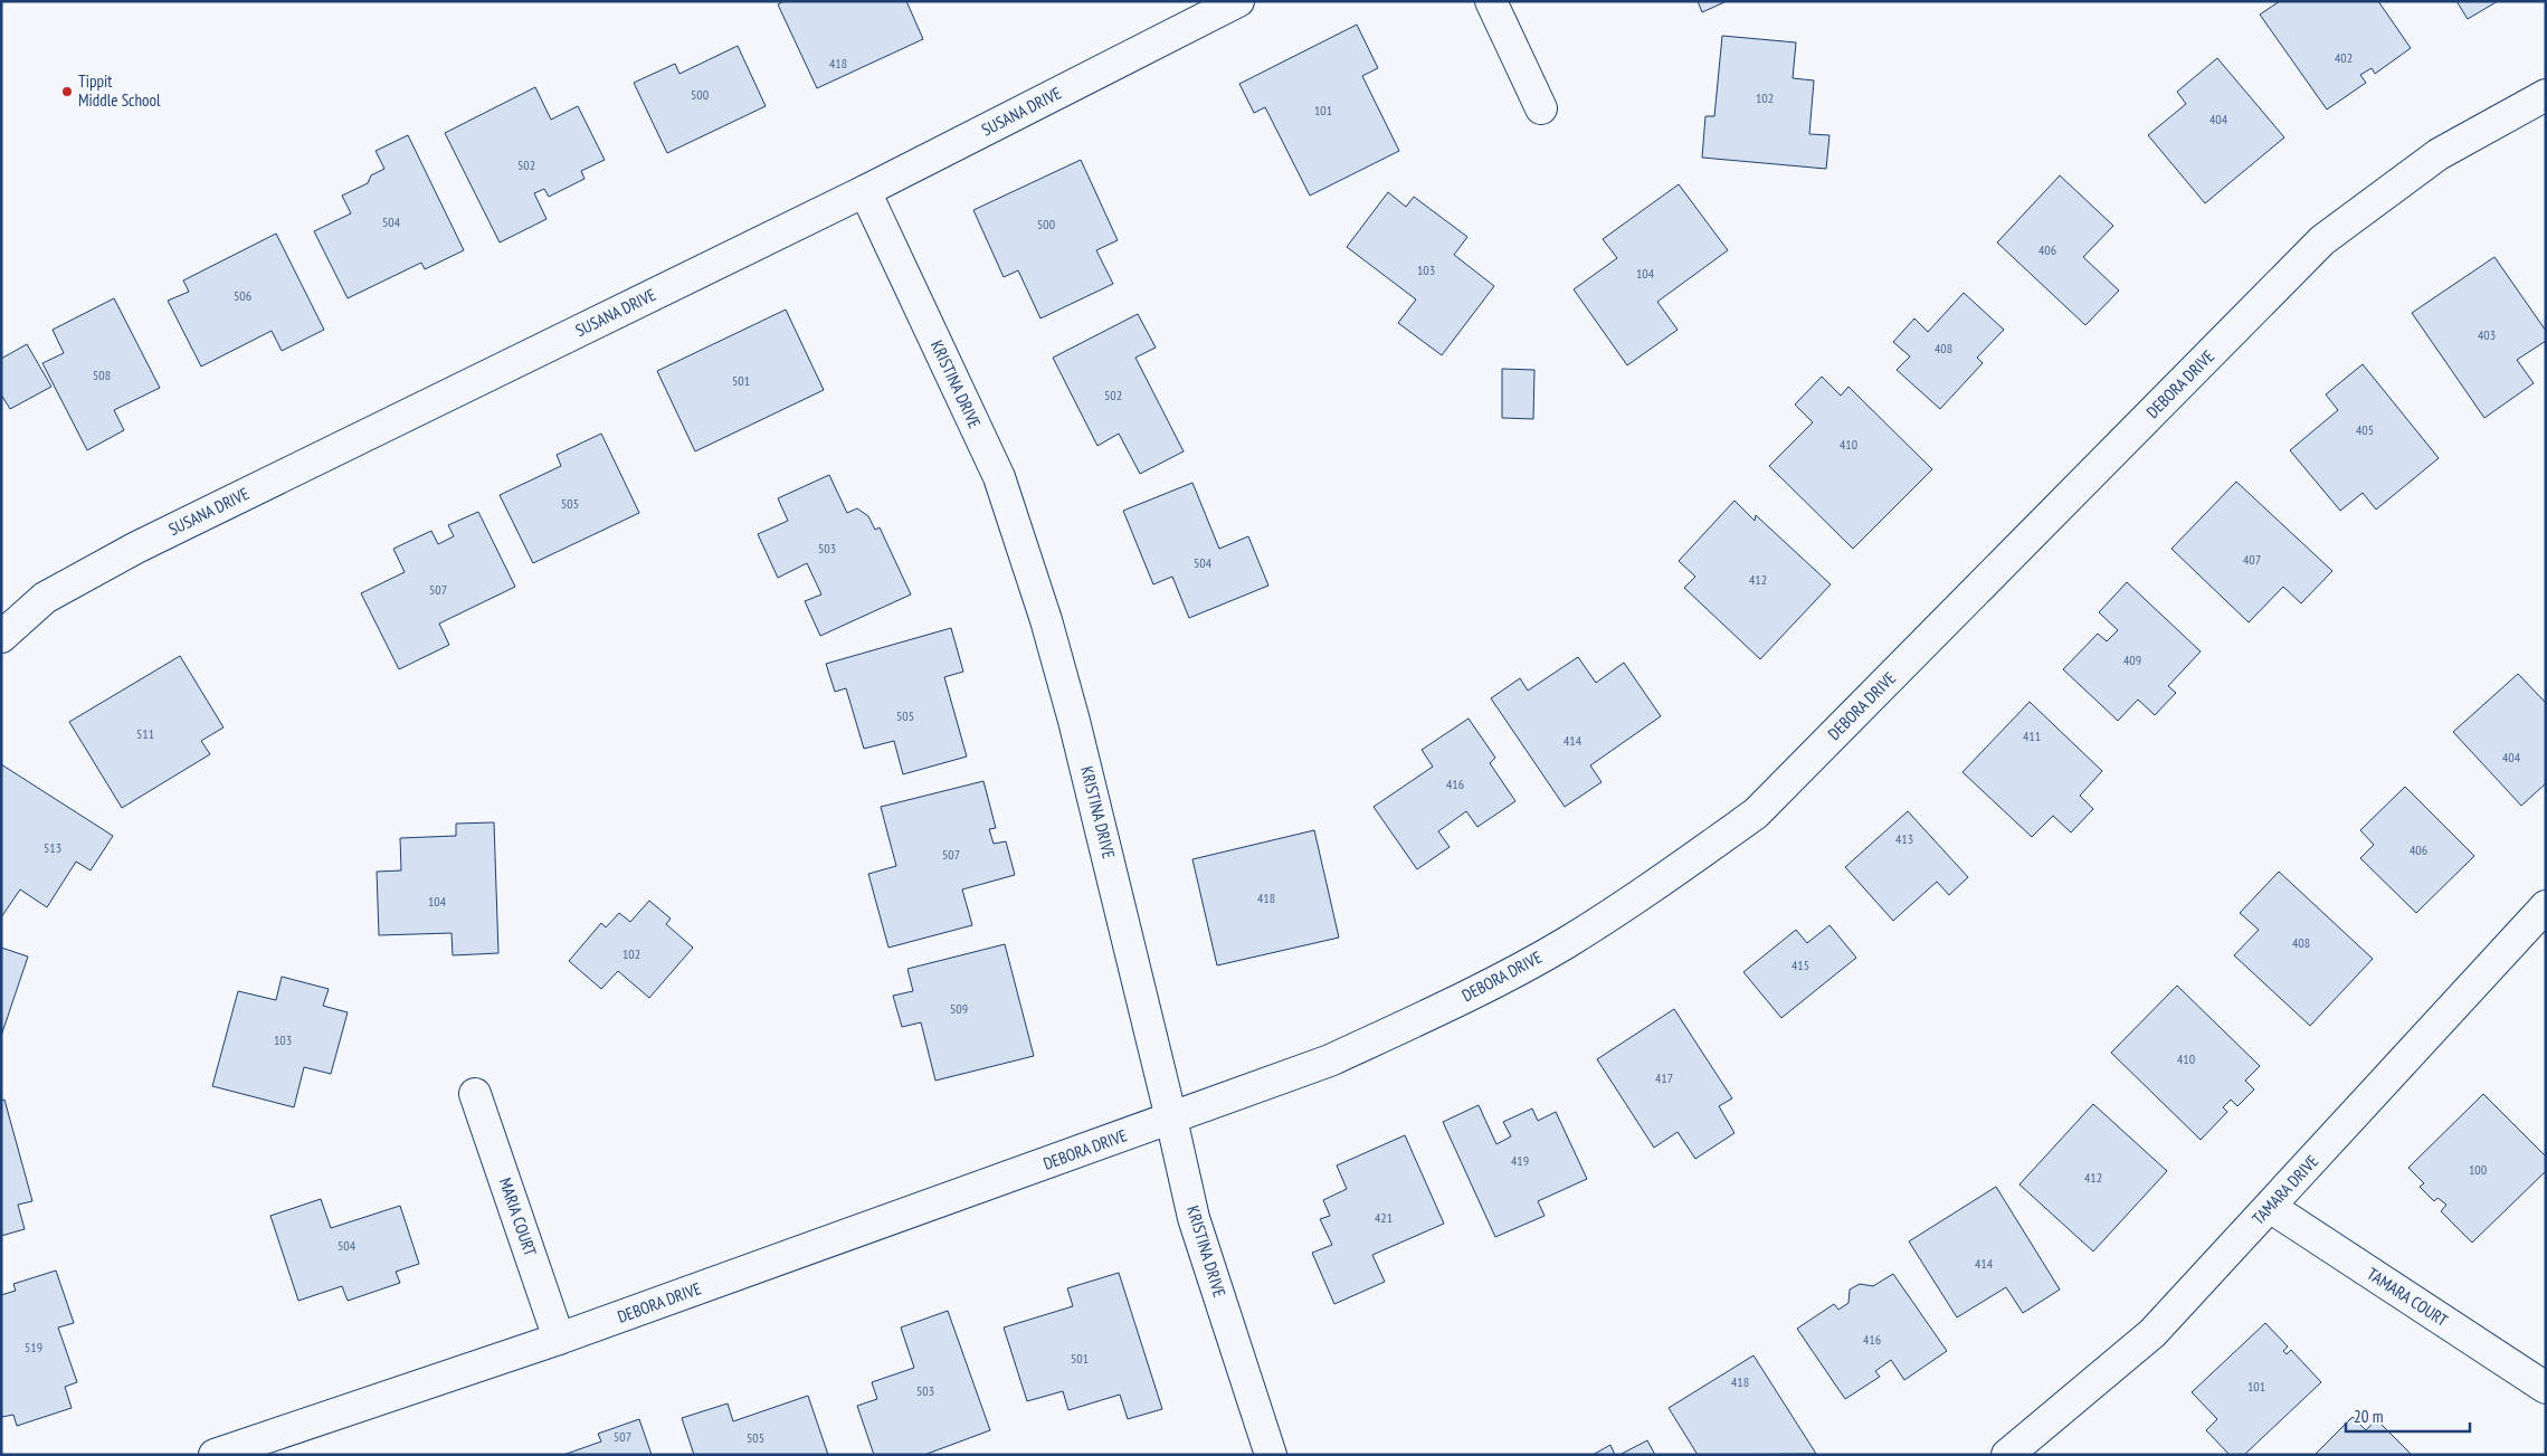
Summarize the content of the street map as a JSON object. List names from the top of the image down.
{
  "streets": {
    "street": [
      "SUSANA DRIVE",
      "KRISTINA DRIVE",
      "DEBORA DRIVE",
      "TAMARA DRIVE",
      "MARIA COURT",
      "TAMARA COURT"
    ]
  },
  "crossings": [
    ["SUSANA DRIVE", "KRISTINA DRIVE"],
    ["KRISTINA DRIVE", "DEBORA DRIVE"],
    ["DEBORA DRIVE", "MARIA COURT"],
    ["TAMARA DRIVE", "TAMARA COURT"]
  ],
  "places": ["Tippit Middle School"],
  "house_numbers": [
    "402",
    "418",
    "500",
    "102",
    "101",
    "404",
    "502",
    "504",
    "500",
    "406",
    "103",
    "104",
    "506",
    "403",
    "408",
    "508",
    "501",
    "502",
    "405",
    "410",
    "505",
    "503",
    "407",
    "504",
    "412",
    "507",
    "409",
    "505",
    "511",
    "411",
    "414",
    "404",
    "416",
    "413",
    "513",
    "406",
    "507",
    "418",
    "104",
    "408",
    "102",
    "415",
    "509",
    "103",
    "410",
    "417",
    "419",
    "100",
    "412",
    "421",
    "504",
    "414",
    "416",
    "519",
    "501",
    "418",
    "101",
    "503",
    "507",
    "505"
  ],
  "scale_bar": "20 m"
}
